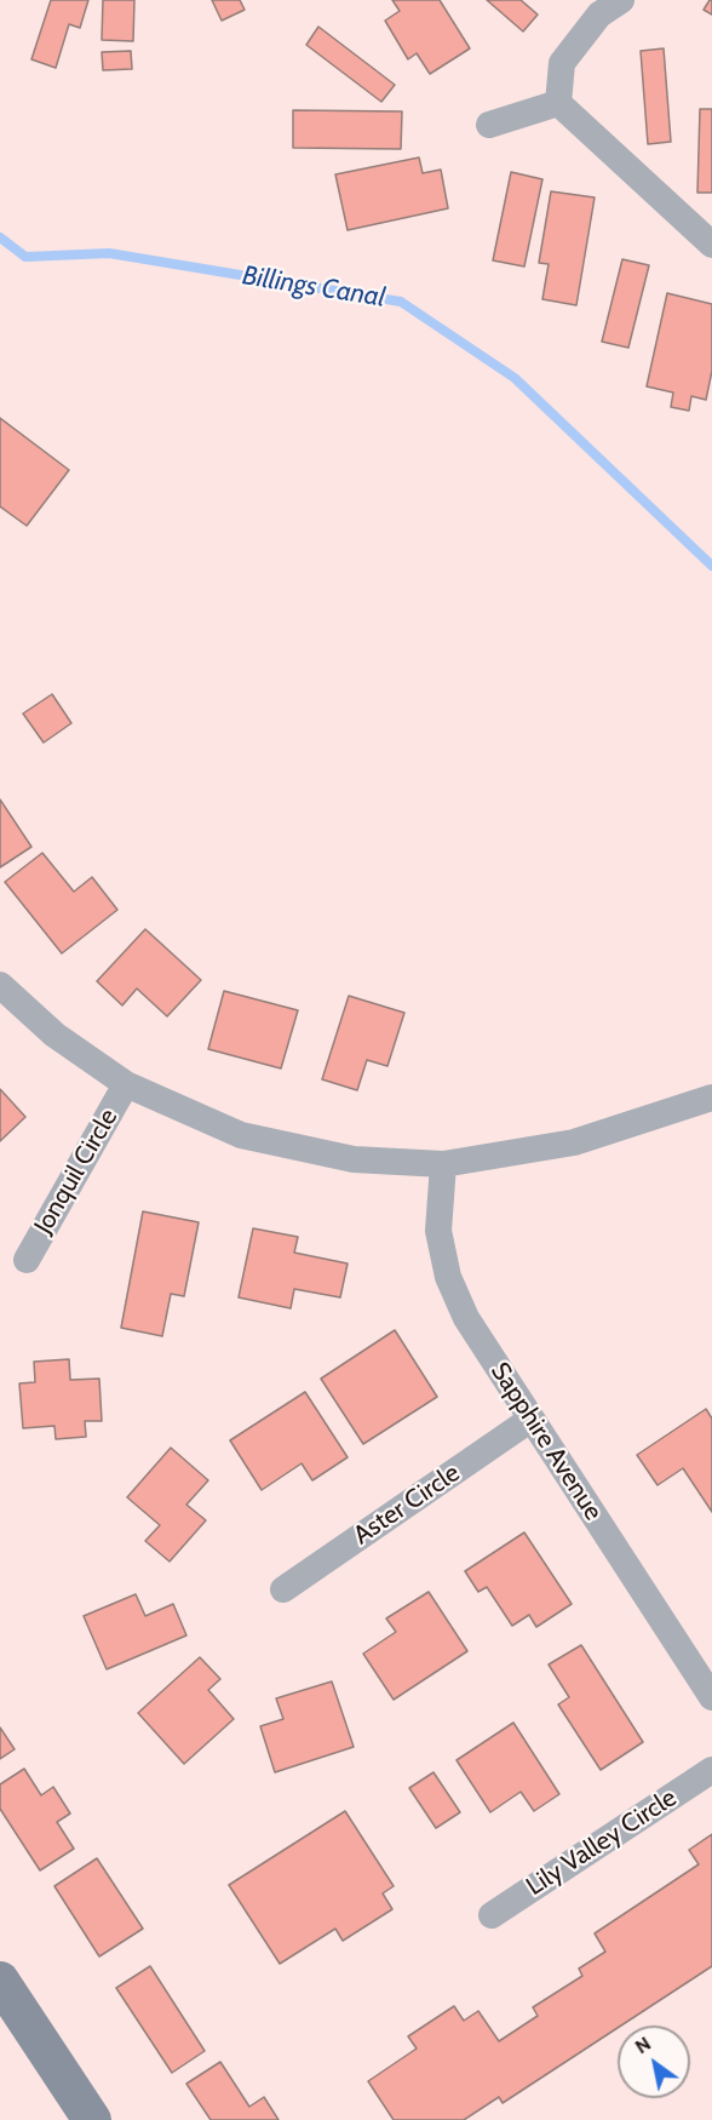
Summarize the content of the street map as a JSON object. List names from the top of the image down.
{
  "streets": {
    "street": [
      "Jonquil Circle",
      "Sapphire Avenue",
      "Aster Circle",
      "Lily Valley Circle"
    ]
  },
  "crossings": [
    ["Sapphire Avenue", "Aster Circle"]
  ],
  "water": ["Billings Canal"],
  "north": "top left"
}
